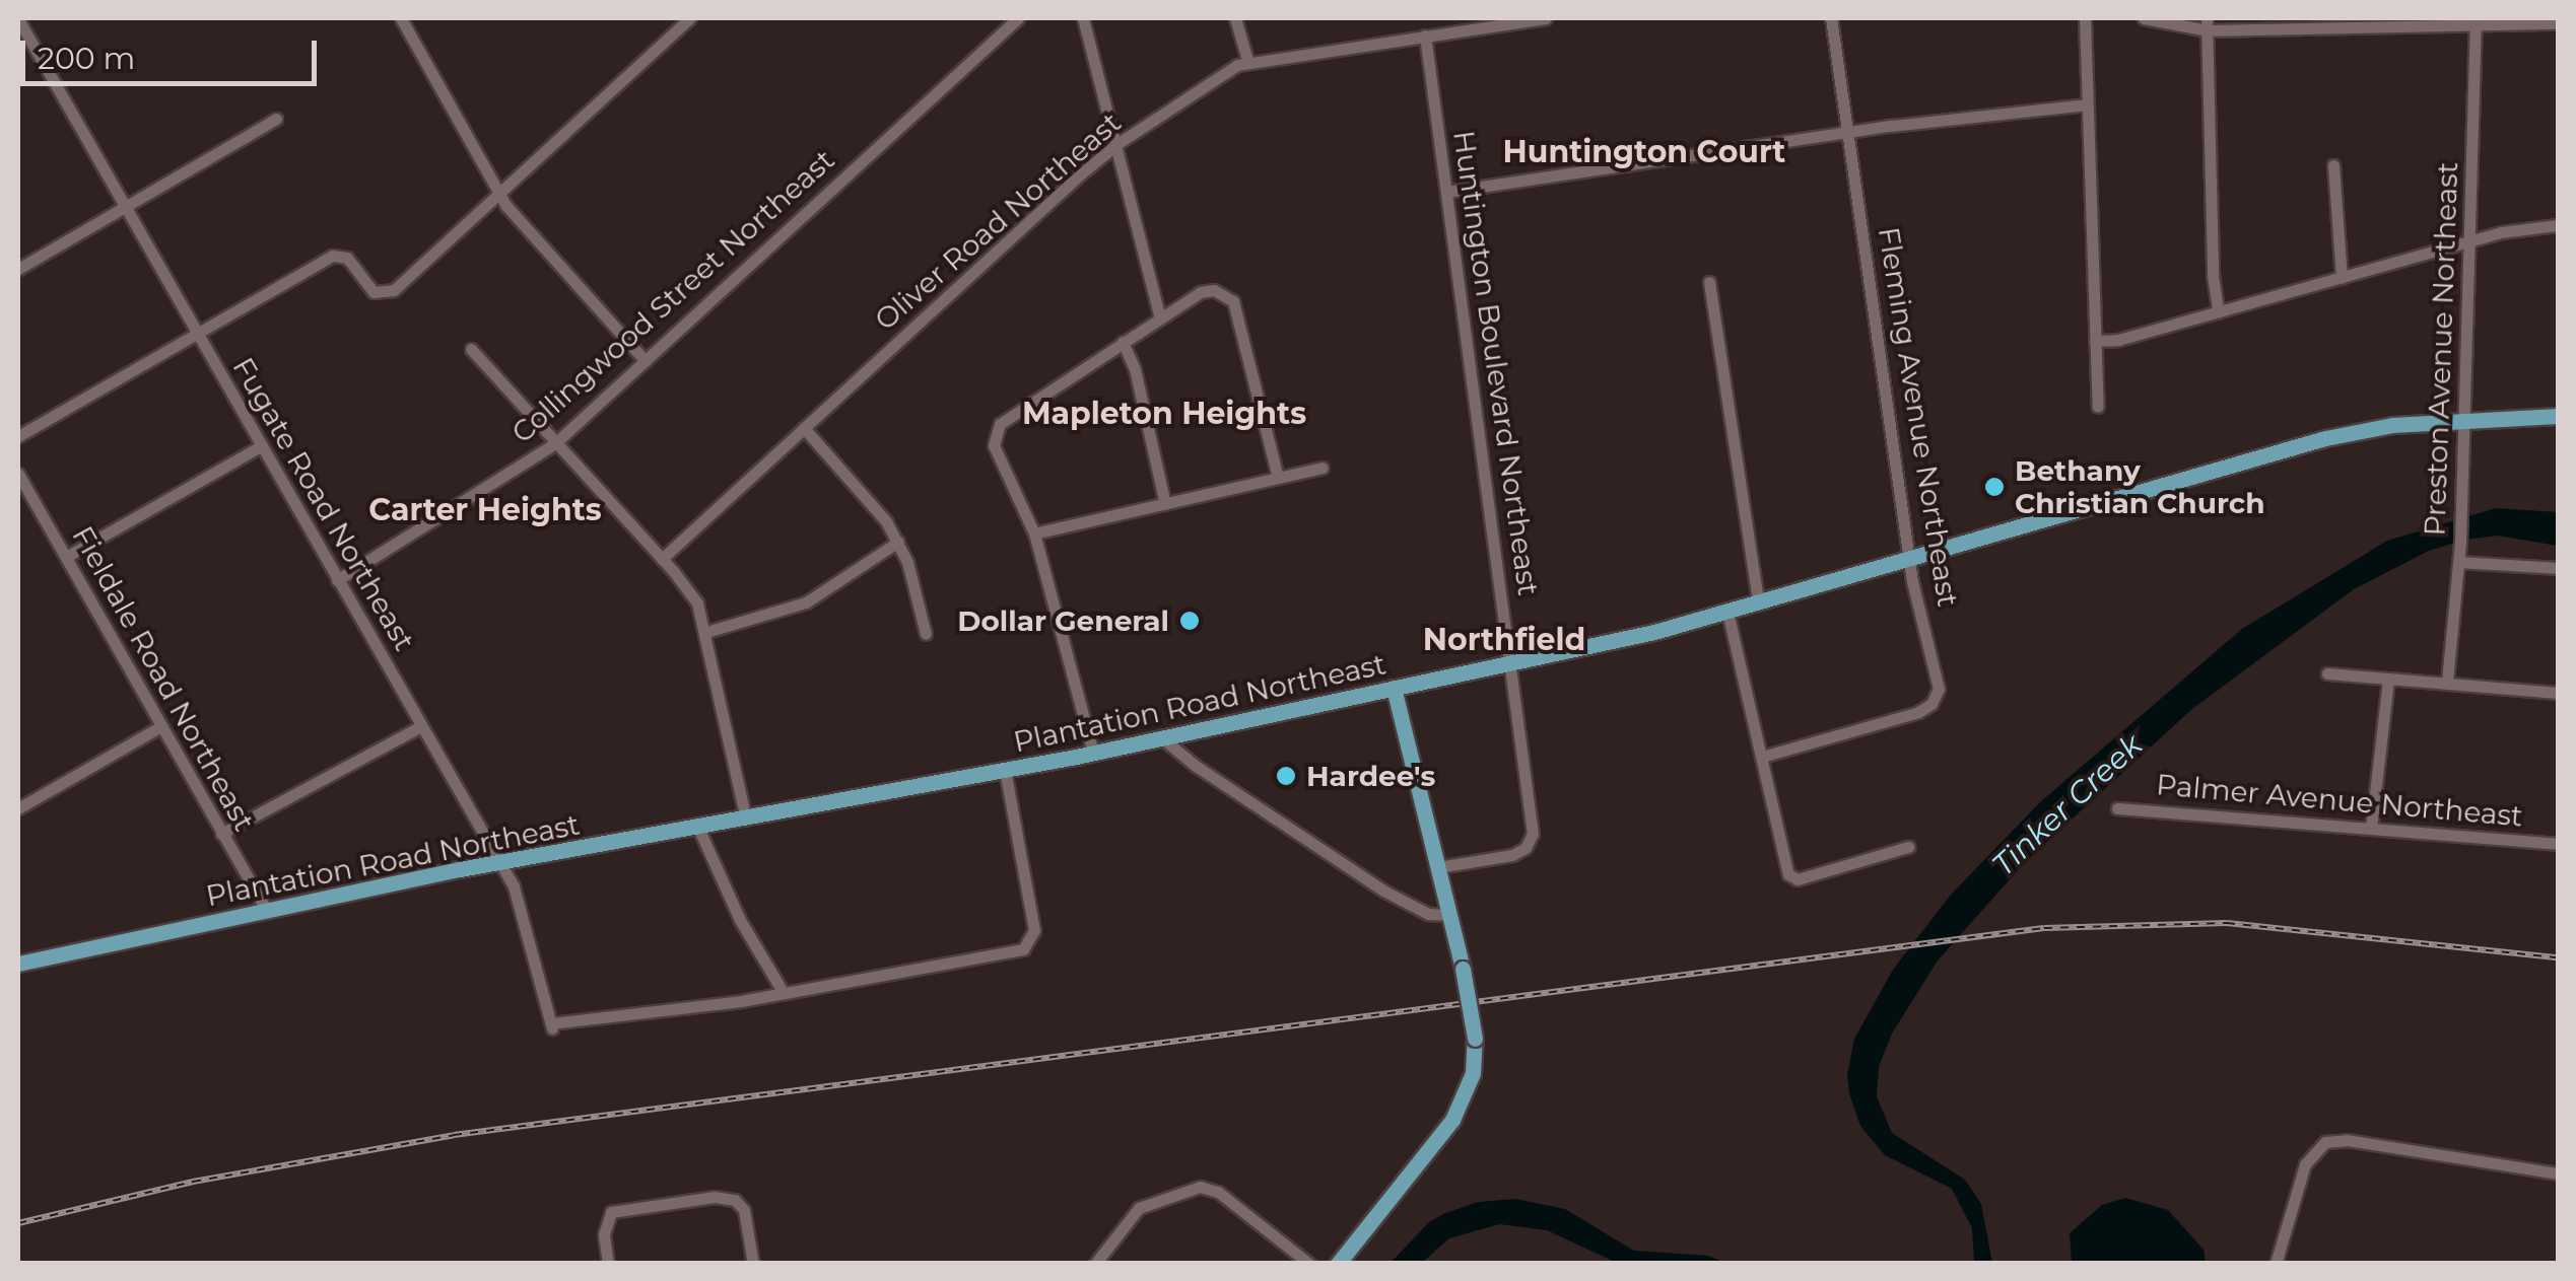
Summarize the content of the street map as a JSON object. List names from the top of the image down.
{
  "streets": {
    "main road": ["Plantation Road Northeast"],
    "street": [
      "Oliver Road Northeast",
      "Collingwood Street Northeast",
      "Preston Avenue Northeast",
      "Huntington Boulevard Northeast",
      "Fleming Avenue Northeast",
      "Fugate Road Northeast",
      "Fieldale Road Northeast",
      "Palmer Avenue Northeast"
    ]
  },
  "crossings": [
    ["Oliver Road Northeast", "Huntington Boulevard Northeast"],
    ["Collingwood Street Northeast", "Fugate Road Northeast"],
    ["Preston Avenue Northeast", "Plantation Road Northeast"],
    ["Huntington Boulevard Northeast", "Plantation Road Northeast"],
    ["Fleming Avenue Northeast", "Plantation Road Northeast"],
    ["Fugate Road Northeast", "Plantation Road Northeast"],
    ["Fieldale Road Northeast", "Plantation Road Northeast"]
  ],
  "districts": [
    "Huntington Court",
    "Mapleton Heights",
    "Carter Heights",
    "Northfield"
  ],
  "water": ["Tinker Creek"],
  "places": ["Bethany Christian Church", "Dollar General", "Hardee's"],
  "scale_bar": "200 m"
}
